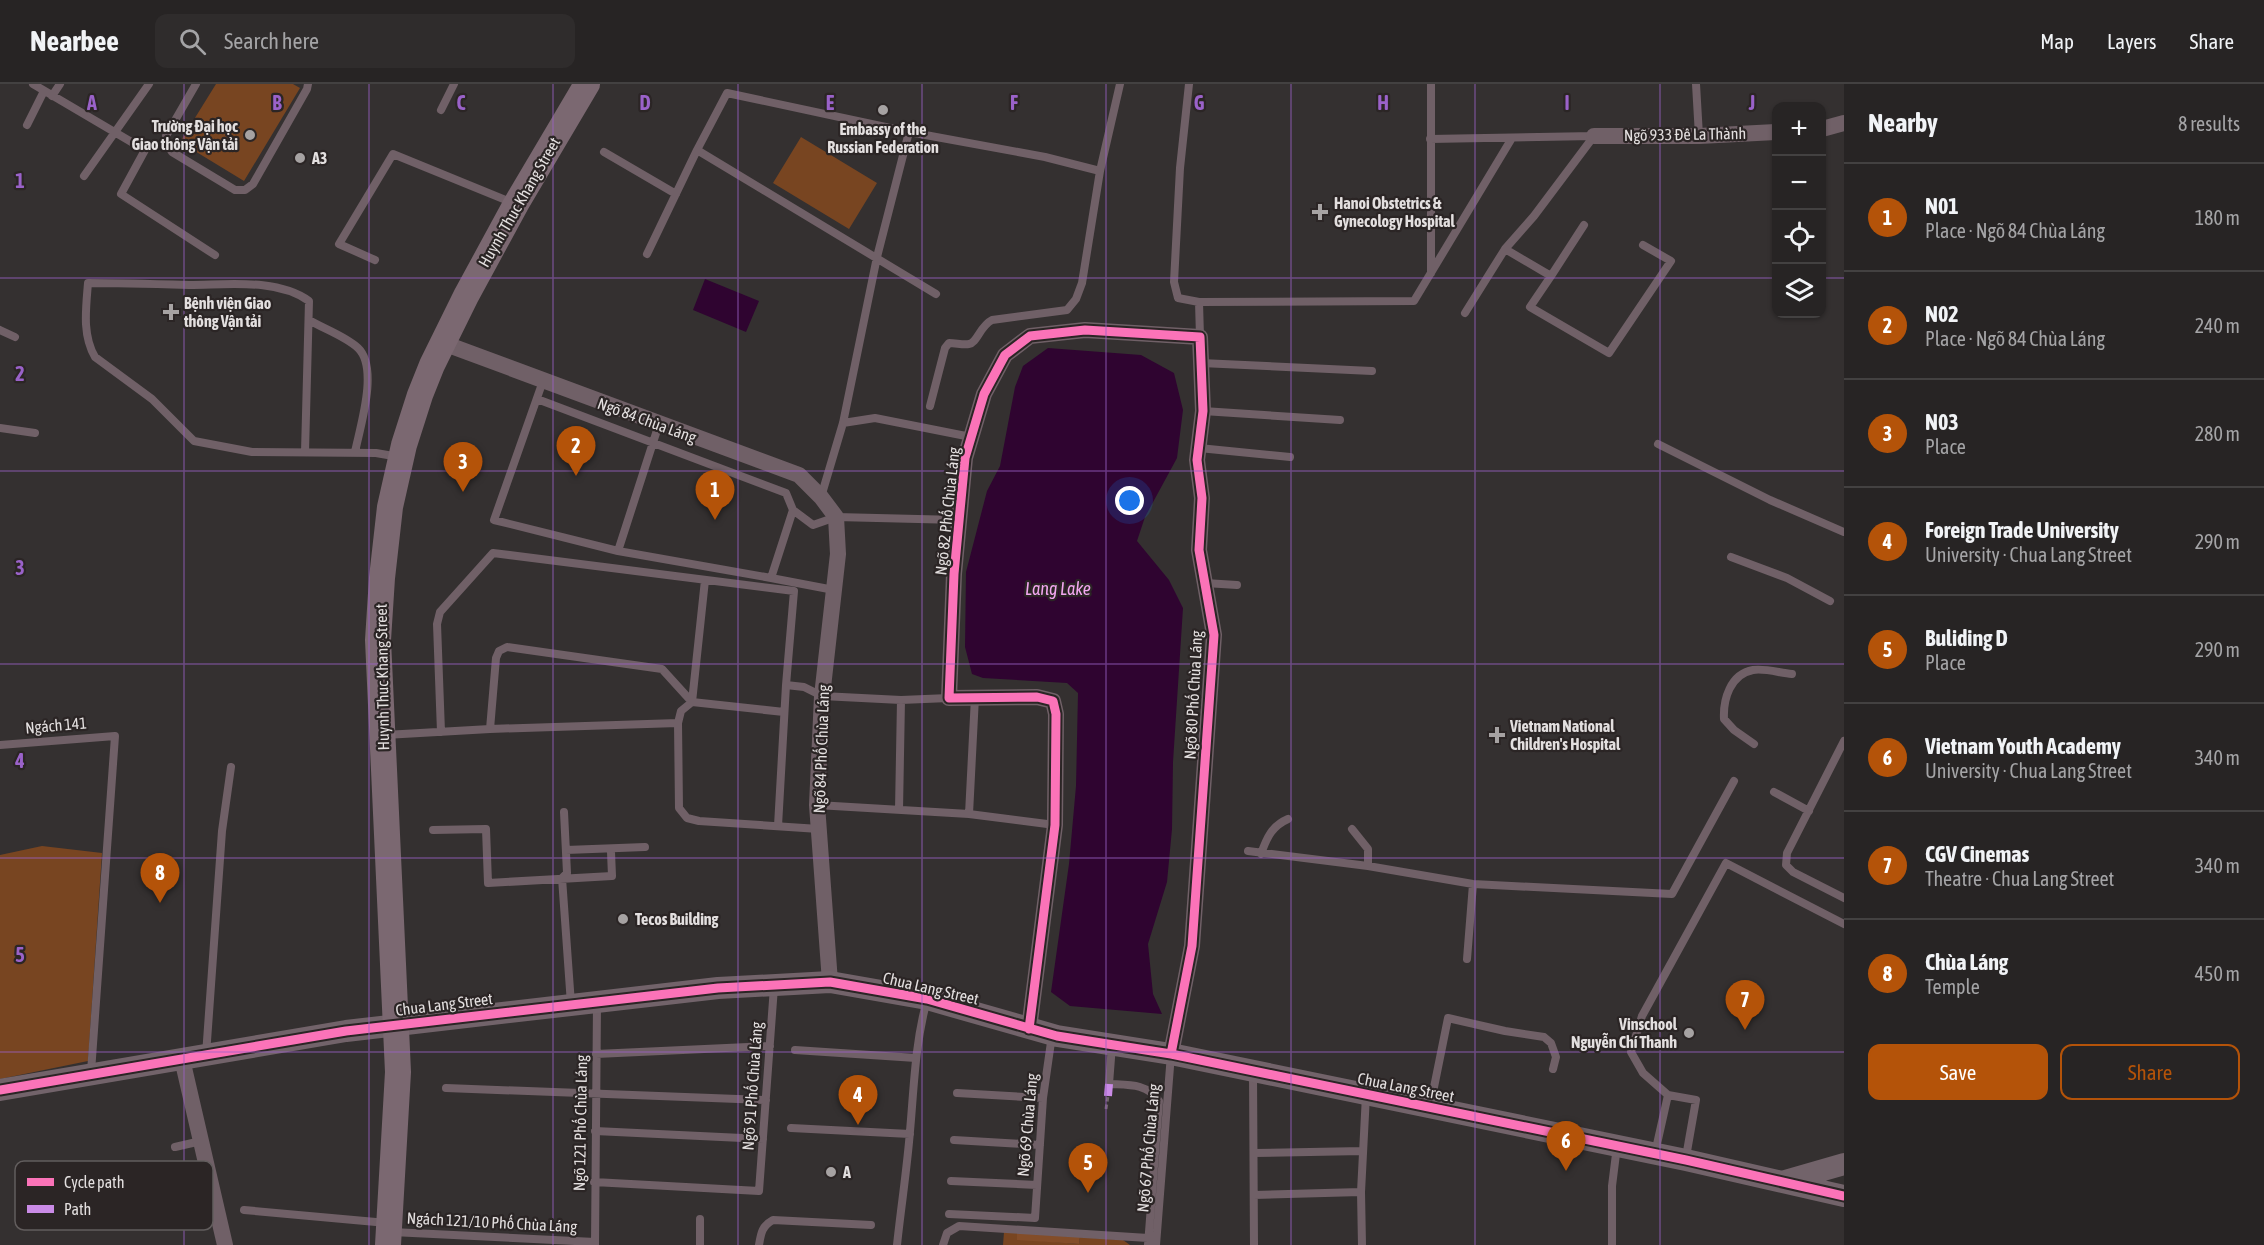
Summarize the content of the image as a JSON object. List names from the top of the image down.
{
  "streets": {
    "main road": ["Huynh Thuc Khang Street"],
    "street": [
      "Ngõ 933 Đê La Thành",
      "Ngõ 84 Chùa Láng",
      "Ngõ 82 Phố Chùa Láng",
      "Ngõ 80 Phố Chùa Láng",
      "Ngõ 84 Phố Chùa Láng",
      "Chua Lang Street"
    ],
    "lane": [
      "Ngách 141",
      "Ngõ 91 Phố Chùa Láng",
      "Ngõ 121 Phố Chùa Láng",
      "Ngõ 69 Chùa Láng",
      "Ngõ 67 Phố Chùa Láng",
      "Ngách 121/10 Phố Chùa Láng"
    ]
  },
  "crossings": [
    ["Huynh Thuc Khang Street", "Ngõ 84 Chùa Láng"],
    ["Huynh Thuc Khang Street", "Chua Lang Street"],
    ["Huynh Thuc Khang Street", "Ngách 121/10 Phố Chùa Láng"],
    ["Ngõ 84 Chùa Láng", "Ngõ 84 Phố Chùa Láng"],
    ["Ngõ 82 Phố Chùa Láng", "Ngõ 80 Phố Chùa Láng"],
    ["Ngõ 80 Phố Chùa Láng", "Chua Lang Street"],
    ["Ngõ 80 Phố Chùa Láng", "Ngõ 67 Phố Chùa Láng"],
    ["Ngách 141", "Chua Lang Street"],
    ["Ngõ 84 Phố Chùa Láng", "Chua Lang Street"],
    ["Chua Lang Street", "Ngõ 91 Phố Chùa Láng"],
    ["Chua Lang Street", "Ngõ 121 Phố Chùa Láng"],
    ["Chua Lang Street", "Ngõ 69 Chùa Láng"],
    ["Chua Lang Street", "Ngõ 67 Phố Chùa Láng"],
    ["Ngõ 91 Phố Chùa Láng", "Ngõ 121 Phố Chùa Láng"],
    ["Ngõ 121 Phố Chùa Láng", "Ngách 121/10 Phố Chùa Láng"]
  ],
  "water": ["Lang Lake"],
  "places": {
    "other": [
      "Embassy of the Russian Federation",
      "Trường Đại học Giao thông Vận tải",
      "A3",
      "Tecos Building",
      "Vinschool Nguyễn Chí Thanh",
      "A"
    ],
    "health": ["Hanoi Obstetrics & Gynecology Hospital", "Bệnh viện Giao thông Vận tải", "Vietnam National Children's Hospital"]
  },
  "legend": ["Cycle path", "Path"],
  "page": {
    "header": "Nearbee",
    "search": "Search here",
    "nav": ["Map", "Layers", "Share"],
    "heading": ["Nearby", "8 results"],
    "map_buttons": ["+", "−"],
    "list": [
      {
        "mark": "1",
        "name": "N01",
        "note": "Place · Ngõ 84 Chùa Láng",
        "value": "180 m"
      },
      {
        "mark": "2",
        "name": "N02",
        "note": "Place · Ngõ 84 Chùa Láng",
        "value": "240 m"
      },
      {
        "mark": "3",
        "name": "N03",
        "note": "Place",
        "value": "280 m"
      },
      {
        "mark": "4",
        "name": "Foreign Trade University",
        "note": "University · Chua Lang Street",
        "value": "290 m"
      },
      {
        "mark": "5",
        "name": "Buliding D",
        "note": "Place",
        "value": "290 m"
      },
      {
        "mark": "6",
        "name": "Vietnam Youth Academy",
        "note": "University · Chua Lang Street",
        "value": "340 m"
      },
      {
        "mark": "7",
        "name": "CGV Cinemas",
        "note": "Theatre · Chua Lang Street",
        "value": "340 m"
      },
      {
        "mark": "8",
        "name": "Chùa Láng",
        "note": "Temple",
        "value": "450 m"
      }
    ],
    "pins": [
      "2",
      "3",
      "1",
      "8",
      "7",
      "4",
      "6",
      "5"
    ],
    "buttons": ["Save", "Share"]
  },
  "grid": {
    "columns": [
      "A",
      "B",
      "C",
      "D",
      "E",
      "F",
      "G",
      "H",
      "I",
      "J"
    ],
    "rows": [
      "1",
      "2",
      "3",
      "4",
      "5"
    ]
  }
}
